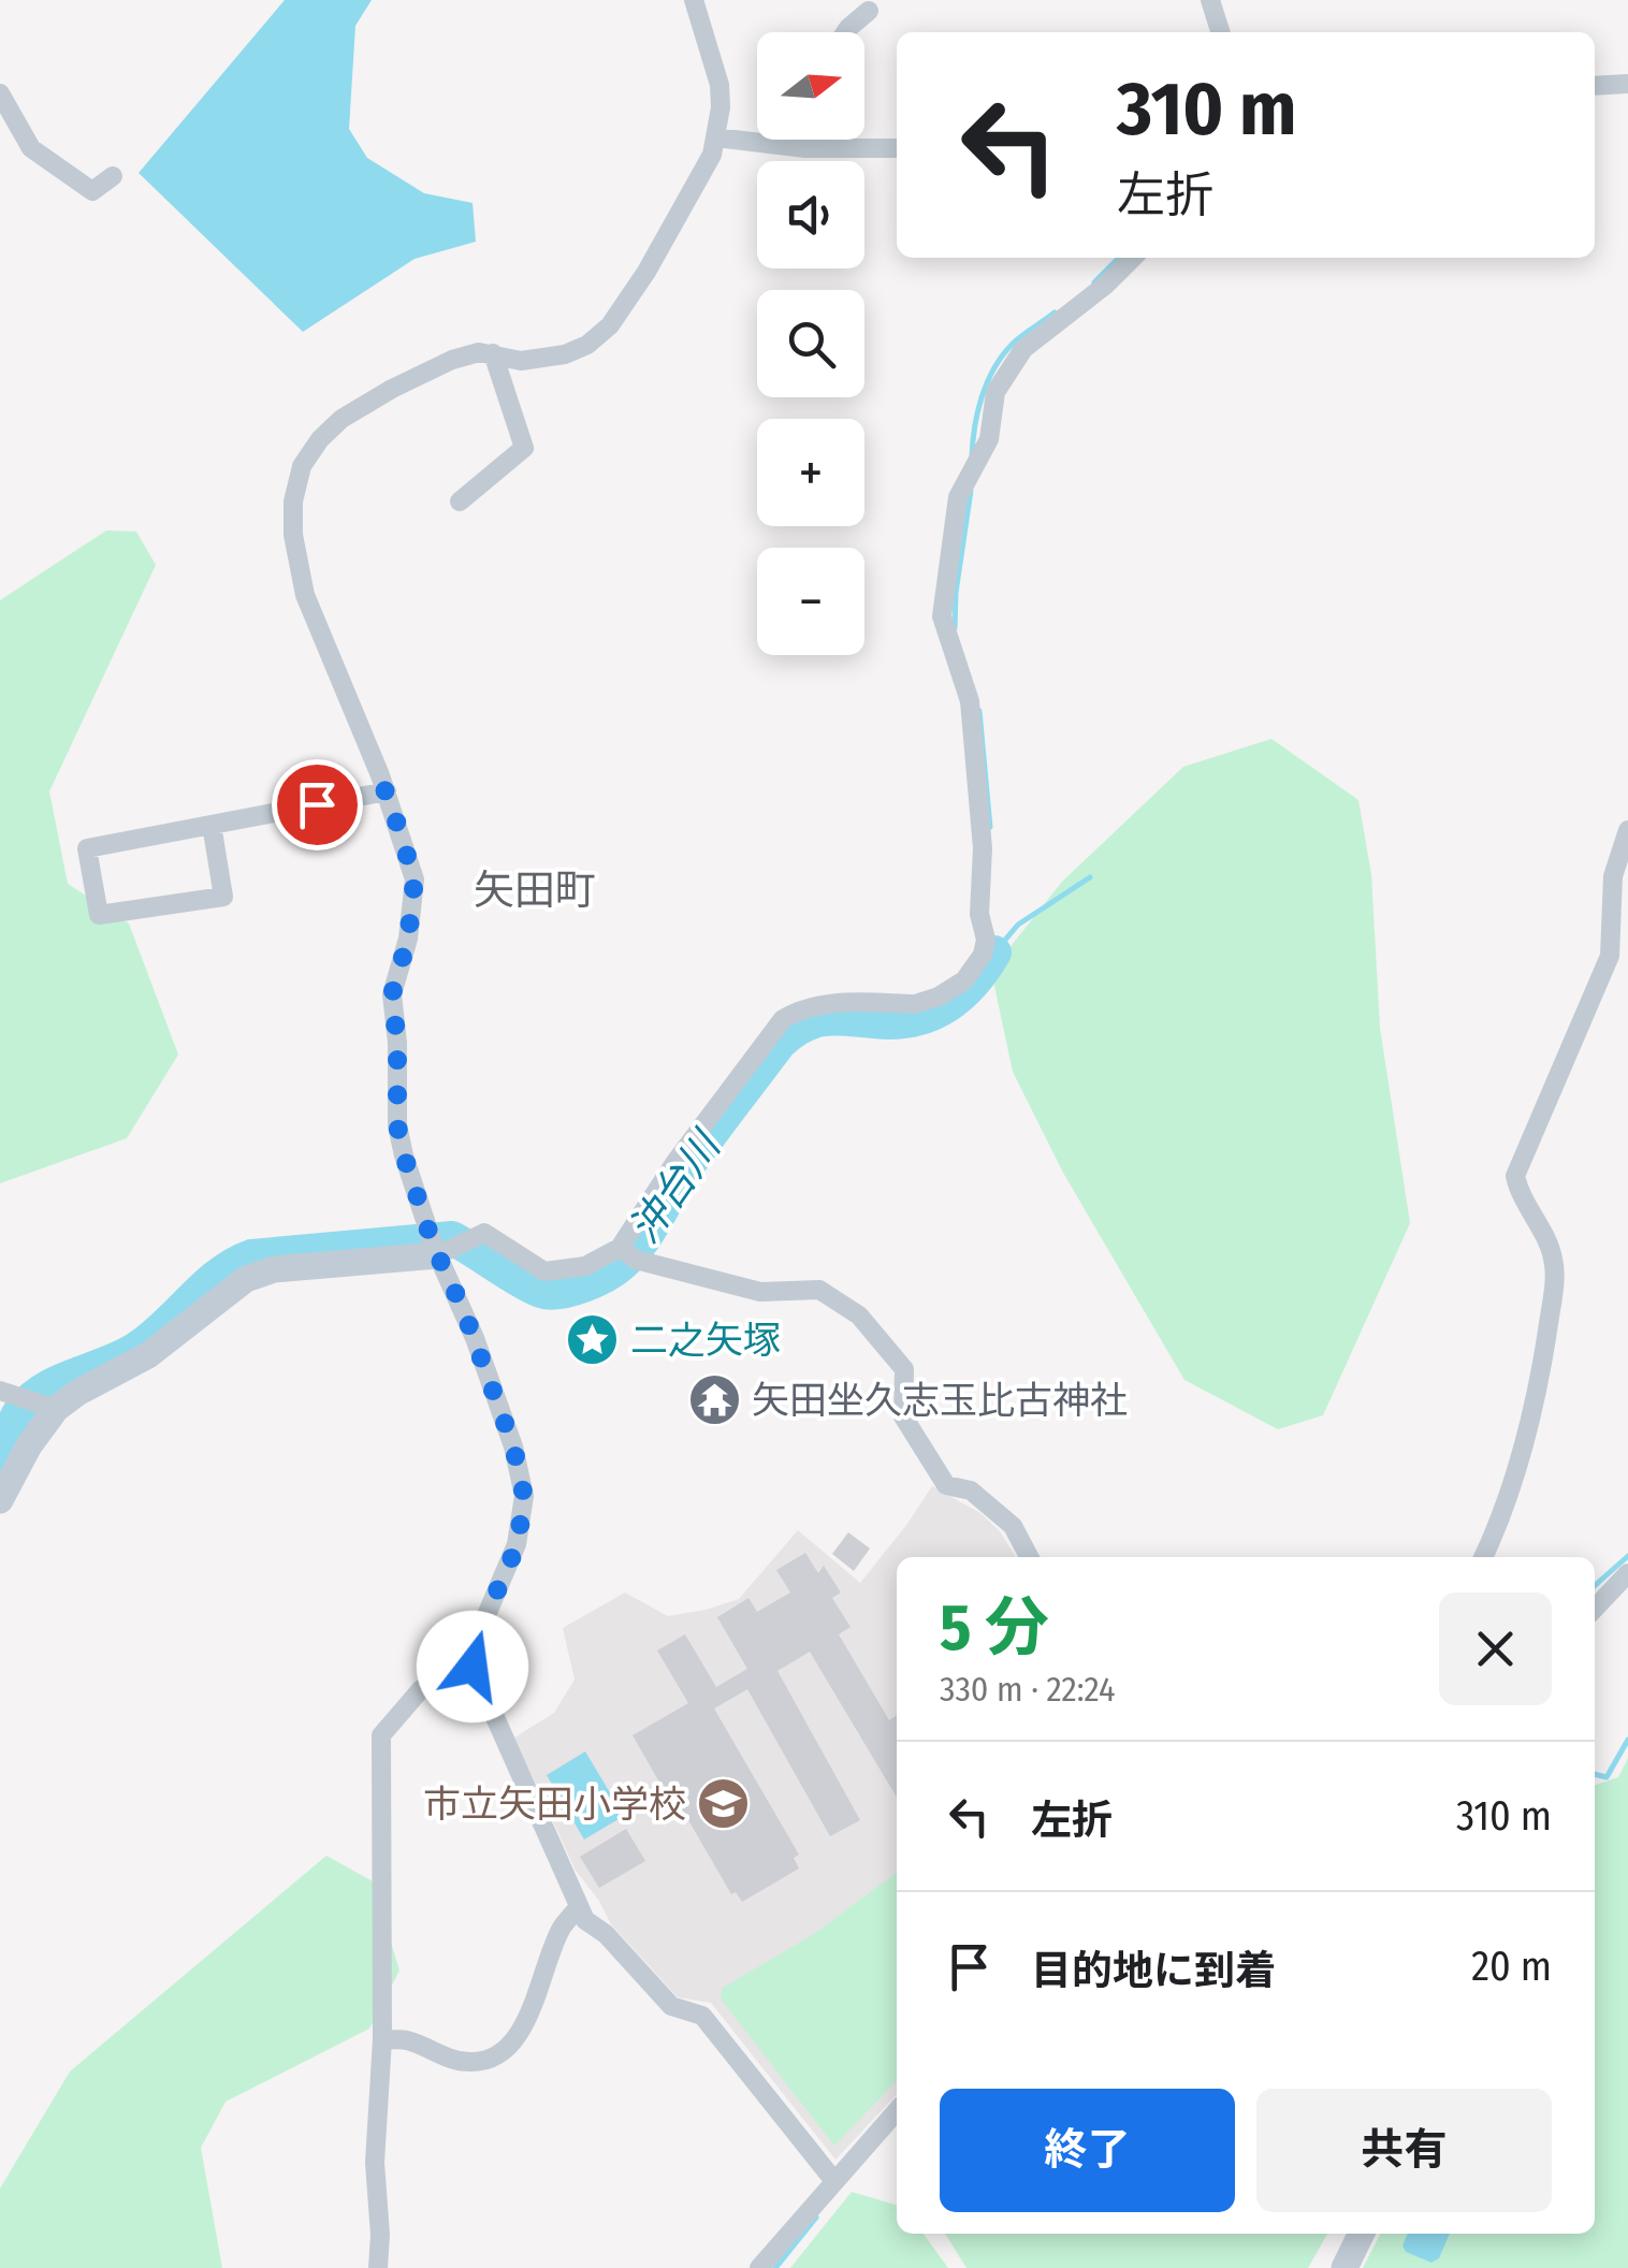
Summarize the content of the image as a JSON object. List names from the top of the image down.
{
  "districts": ["矢田町"],
  "water": ["沖台川"],
  "places": {
    "place": ["二之矢塚"],
    "temple": ["矢田坐久志玉比古神社"],
    "school or university": ["市立矢田小学校"]
  },
  "north": "right",
  "page": {
    "map_buttons": ["+", "−"],
    "turn": ["310 m", "左折"],
    "heading": ["5 分", "330 m · 22:24"],
    "list": [
      {
        "name": "左折",
        "value": "310 m"
      },
      {
        "name": "目的地に到着",
        "value": "20 m"
      }
    ],
    "buttons": ["終了", "共有"]
  }
}
